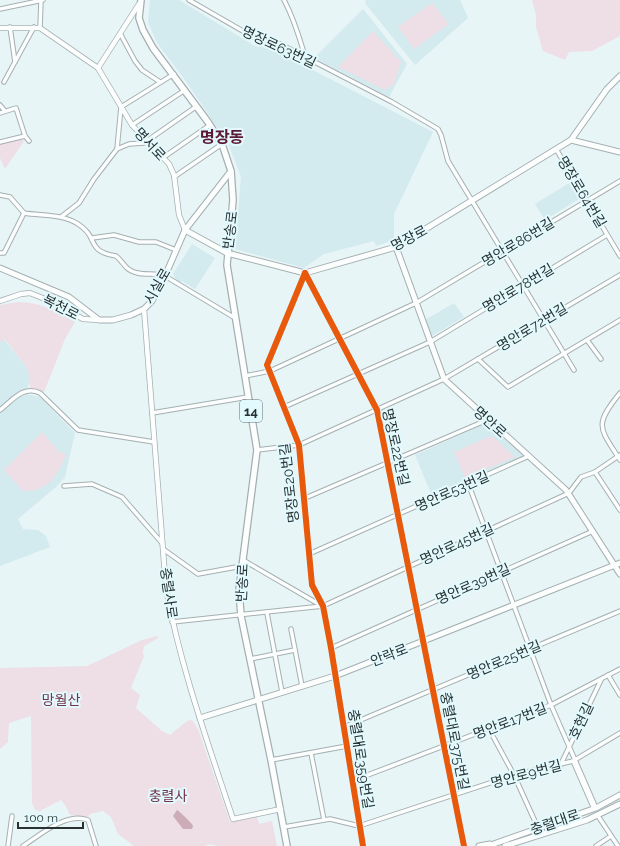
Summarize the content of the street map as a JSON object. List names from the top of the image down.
{
  "streets": {
    "main road": [
      "반송로",
      "명장로",
      "시실로",
      "14",
      "명안로",
      "안락로",
      "충렬대로"
    ],
    "street": [
      "명장로63번길",
      "명서로",
      "명장로64번길",
      "명안로86번길",
      "명안로78번길",
      "복천로",
      "명안로72번길",
      "명장로22번길",
      "명장로20번길",
      "명안로53번길",
      "명안로45번길",
      "명안로39번길",
      "충렬사로",
      "명안로25번길",
      "명안로17번길",
      "호현길",
      "충렬대로375번길",
      "충렬대로359번길",
      "명안로9번길"
    ]
  },
  "crossings": [
    ["명장로63번길", "명장로"],
    ["명장로63번길", "명안로86번길"],
    ["명장로63번길", "명안로78번길"],
    ["명장로63번길", "명안로72번길"],
    ["명서로", "시실로"],
    ["명장로64번길", "명장로"],
    ["명장로64번길", "명안로86번길"],
    ["명장로64번길", "명안로78번길"],
    ["반송로", "명안로86번길"],
    ["반송로", "시실로"],
    ["반송로", "명안로72번길"],
    ["반송로", "명안로45번길"],
    ["반송로", "충렬사로"],
    ["반송로", "안락로"],
    ["명장로", "명안로"],
    ["명장로", "명장로22번길"],
    ["명장로", "명장로20번길"],
    ["명안로86번길", "명안로"],
    ["명안로86번길", "명장로22번길"],
    ["명안로86번길", "명장로20번길"],
    ["시실로", "복천로"],
    ["시실로", "충렬사로"],
    ["명안로78번길", "명안로"],
    ["명안로78번길", "명장로22번길"],
    ["명안로78번길", "명장로20번길"],
    ["명안로72번길", "명안로"],
    ["명안로72번길", "명장로22번길"],
    ["명안로72번길", "명장로20번길"],
    ["명안로", "명안로53번길"],
    ["명안로", "명안로45번길"],
    ["명안로", "명안로39번길"],
    ["명안로", "안락로"],
    ["명장로22번길", "명장로20번길"],
    ["명장로22번길", "명안로53번길"],
    ["명장로22번길", "명안로45번길"],
    ["명장로22번길", "명안로39번길"],
    ["명장로22번길", "안락로"],
    ["명장로22번길", "충렬대로375번길"],
    ["명장로20번길", "명안로53번길"],
    ["명장로20번길", "명안로45번길"],
    ["명장로20번길", "명안로39번길"],
    ["명장로20번길", "안락로"],
    ["명장로20번길", "충렬대로359번길"],
    ["명안로45번길", "충렬사로"],
    ["충렬사로", "안락로"],
    ["안락로", "충렬대로375번길"],
    ["안락로", "충렬대로359번길"],
    ["명안로25번길", "충렬대로375번길"],
    ["명안로25번길", "충렬대로359번길"],
    ["명안로17번길", "호현길"],
    ["명안로17번길", "충렬대로375번길"],
    ["명안로17번길", "충렬대로359번길"],
    ["호현길", "명안로9번길"],
    ["충렬대로375번길", "명안로9번길"],
    ["충렬대로359번길", "명안로9번길"]
  ],
  "districts": ["명장동"],
  "parks": ["망월산", "충렬사"],
  "scale_bar": "100 m"
}
